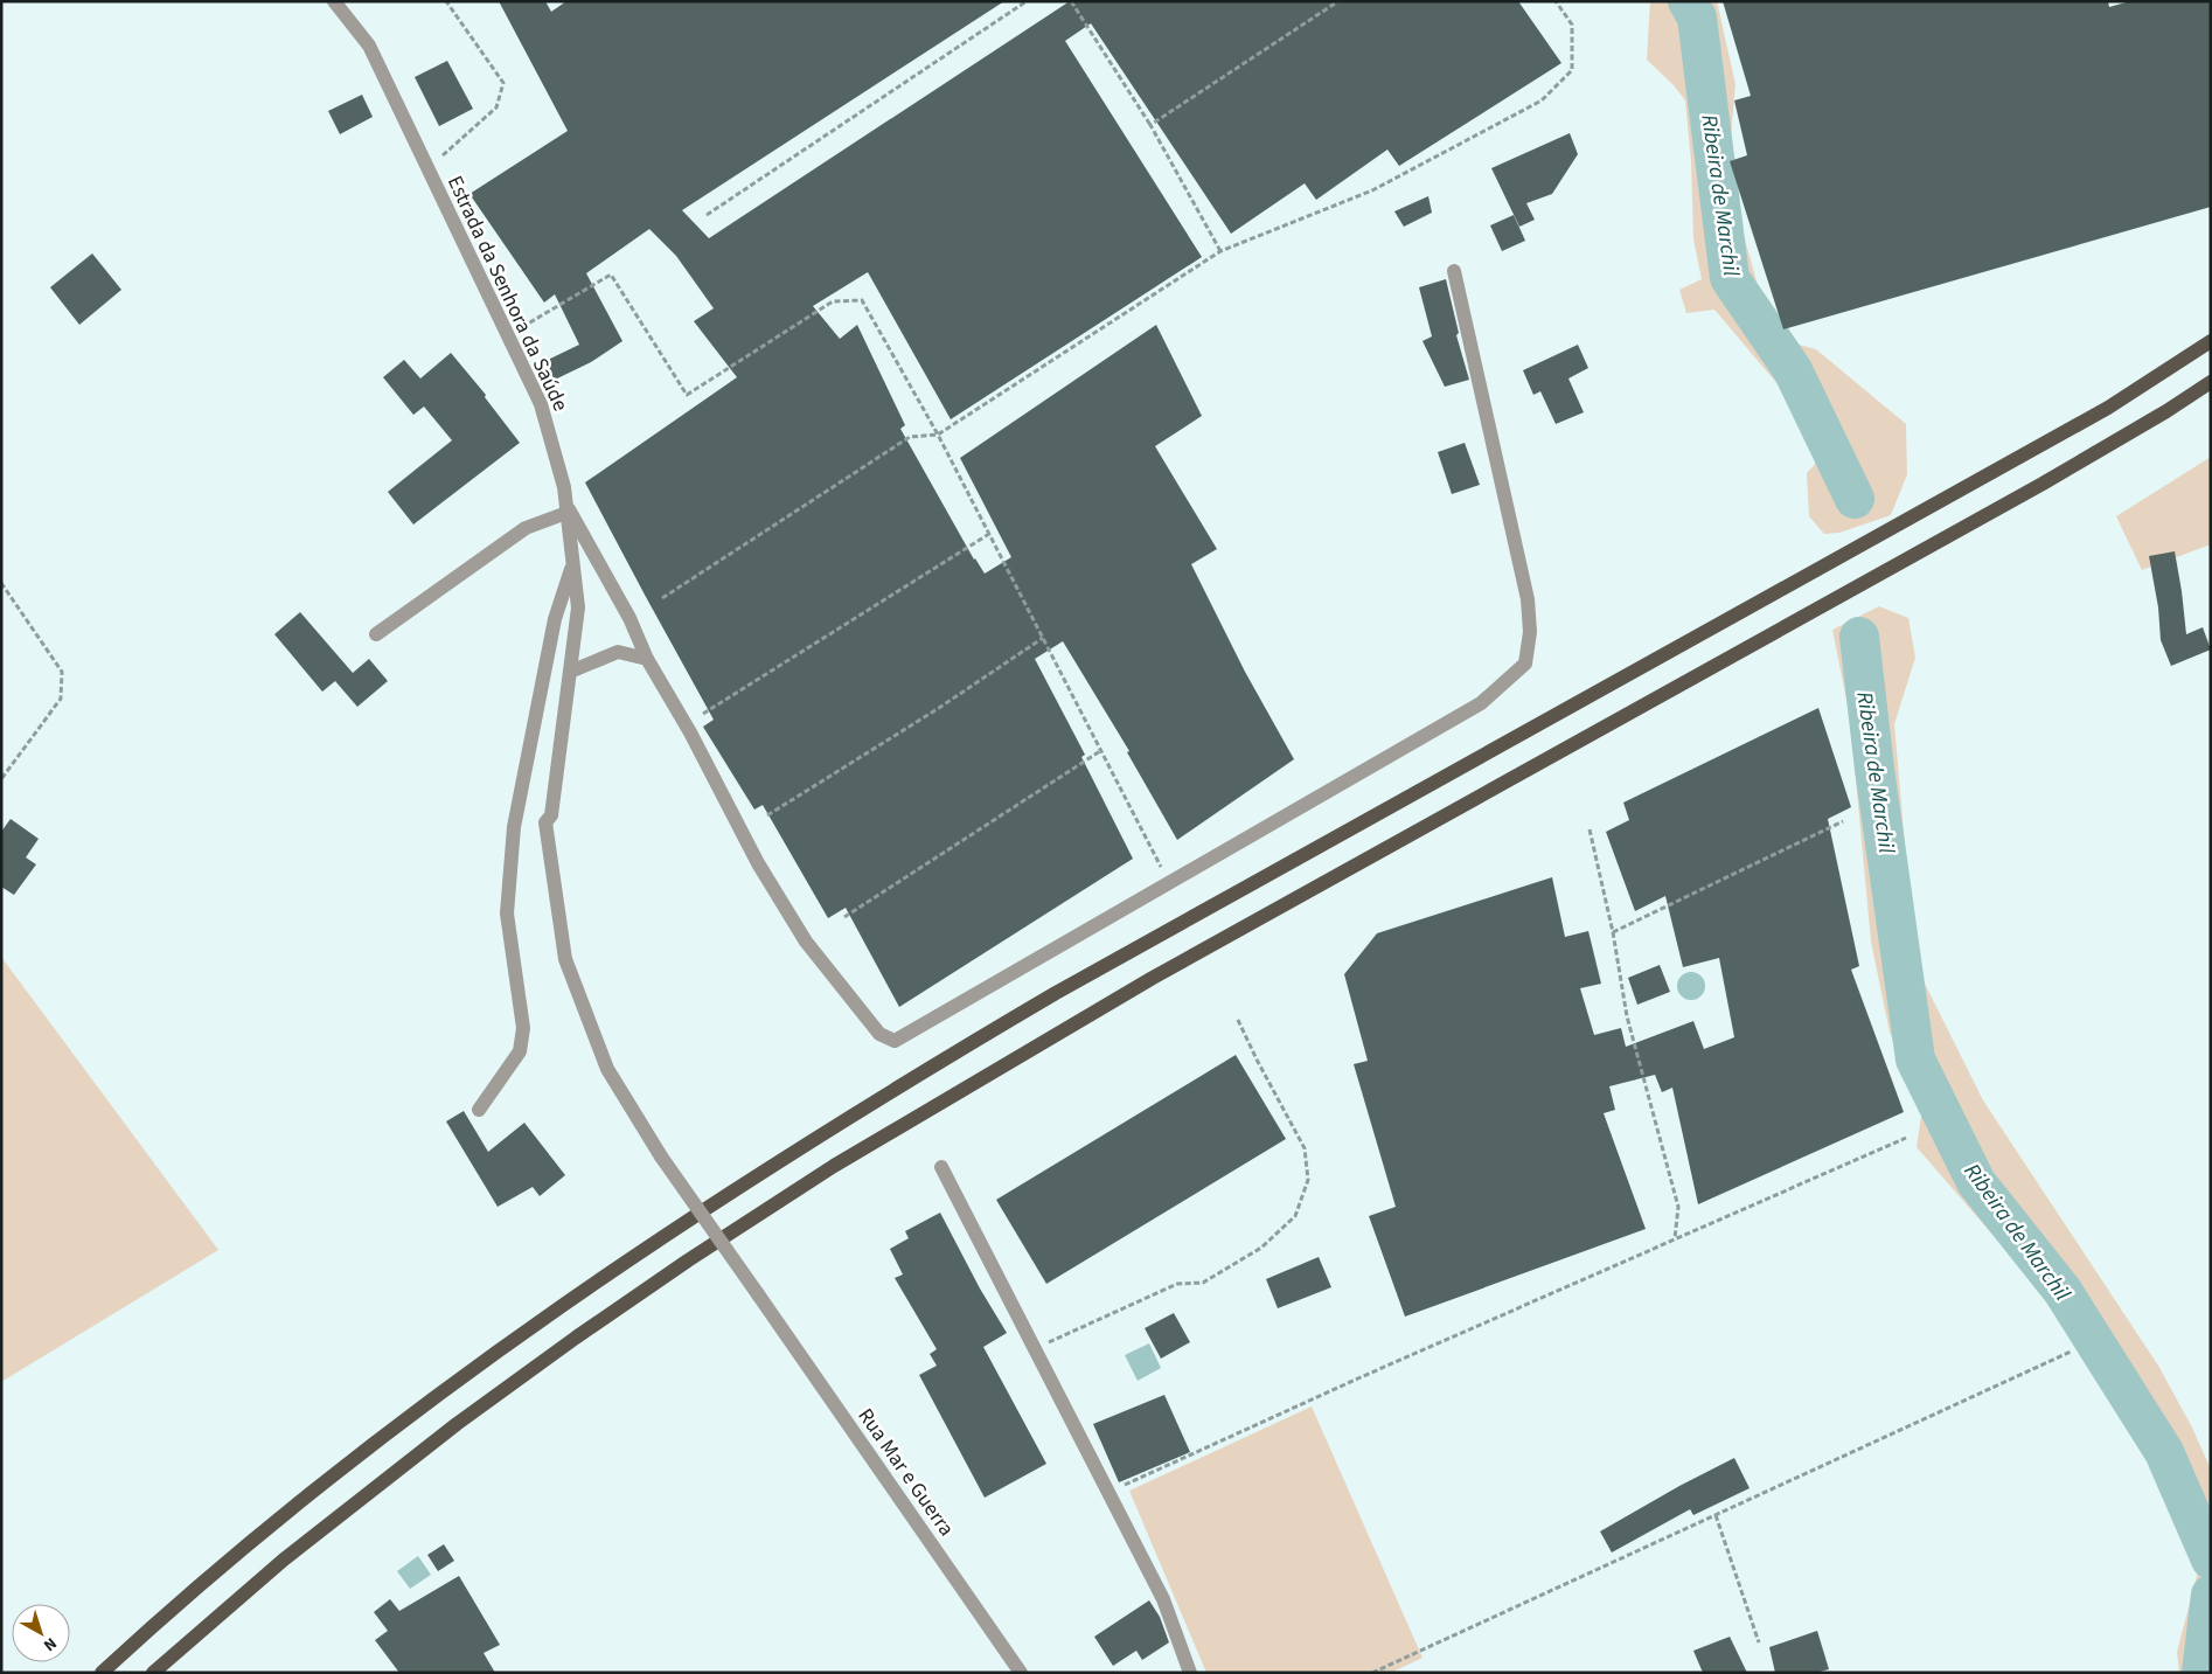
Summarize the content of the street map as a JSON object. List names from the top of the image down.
{
  "streets": {
    "street": ["Estrada da Senhora da Saúde", "Rua Mar e Guerra"]
  },
  "crossings": [
    ["Estrada da Senhora da Saúde", "Rua Mar e Guerra"]
  ],
  "water": ["Ribeira de Marchil"],
  "north": "bottom right"
}
